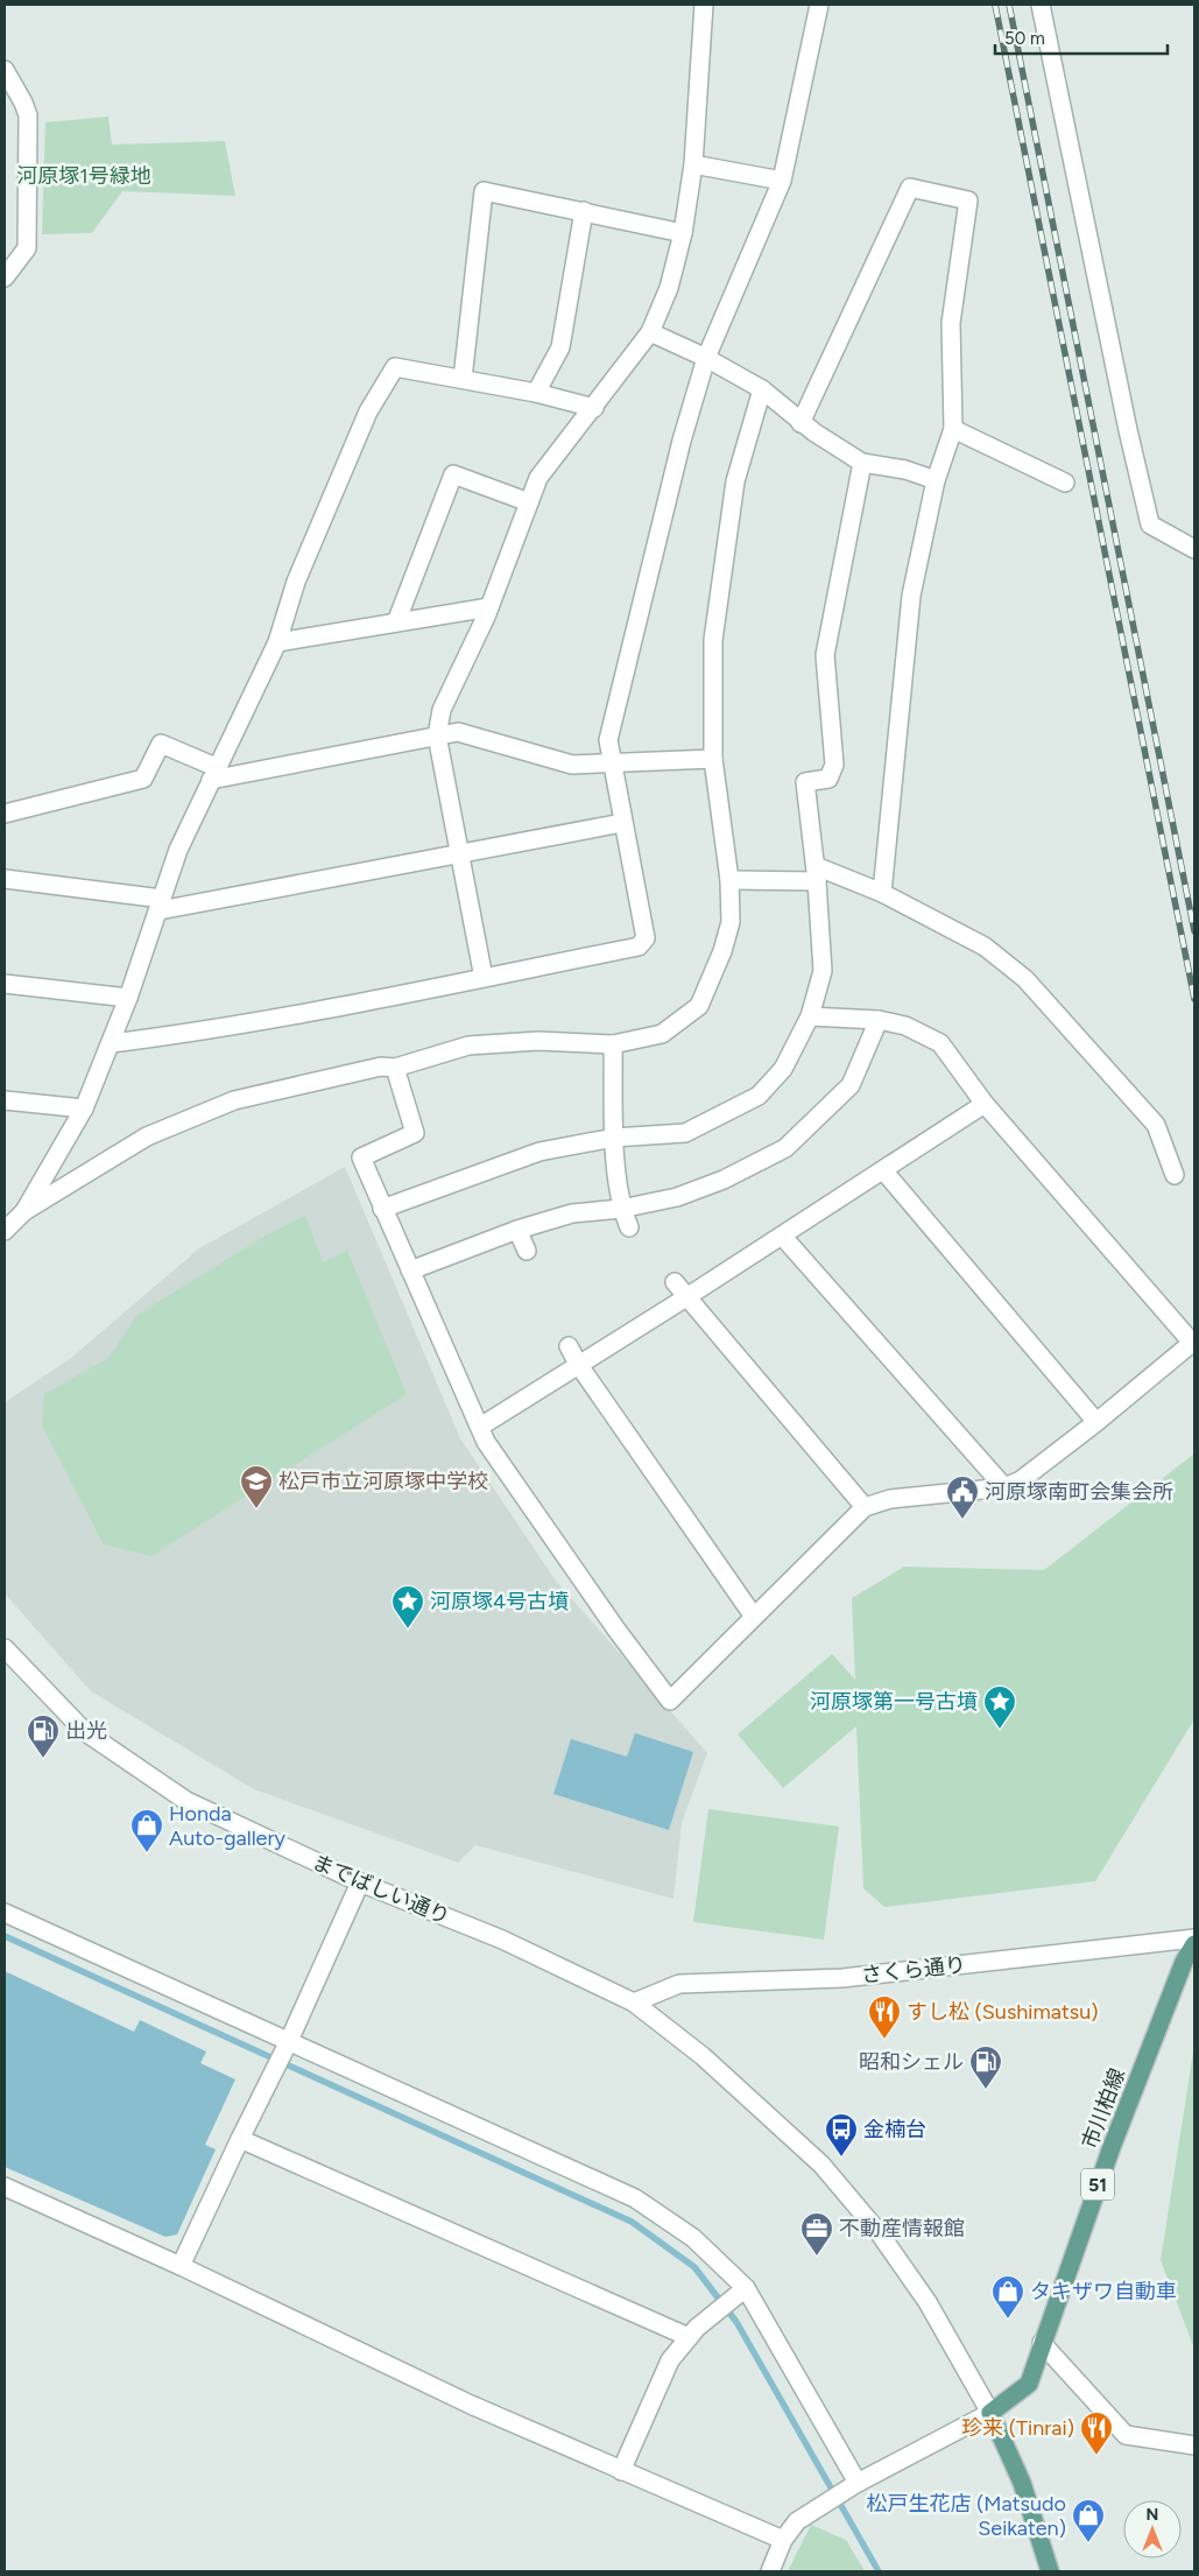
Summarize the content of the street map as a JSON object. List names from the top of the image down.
{
  "streets": {
    "main road": ["市川柏線", "51"],
    "street": ["までばしい通り", "さくら通り"]
  },
  "crossings": [
    ["までばしい通り", "さくら通り"],
    ["までばしい通り", "市川柏線"]
  ],
  "parks": ["河原塚1号緑地"],
  "places": {
    "school or university": ["松戸市立河原塚中学校"],
    "public building": ["河原塚南町会集会所"],
    "place": ["河原塚4号古墳", "河原塚第一号古墳"],
    "fuel station": ["出光", "昭和シェル"],
    "shop": ["Honda Auto-gallery", "タキザワ自動車", "松戸生花店 (Matsudo Seikaten)"],
    "restaurant": ["すし松 (Sushimatsu)", "珍来 (Tinrai)"],
    "bus stop": ["金楠台"],
    "office": ["不動産情報館"]
  },
  "scale_bar": "50 m",
  "north": "top"
}
